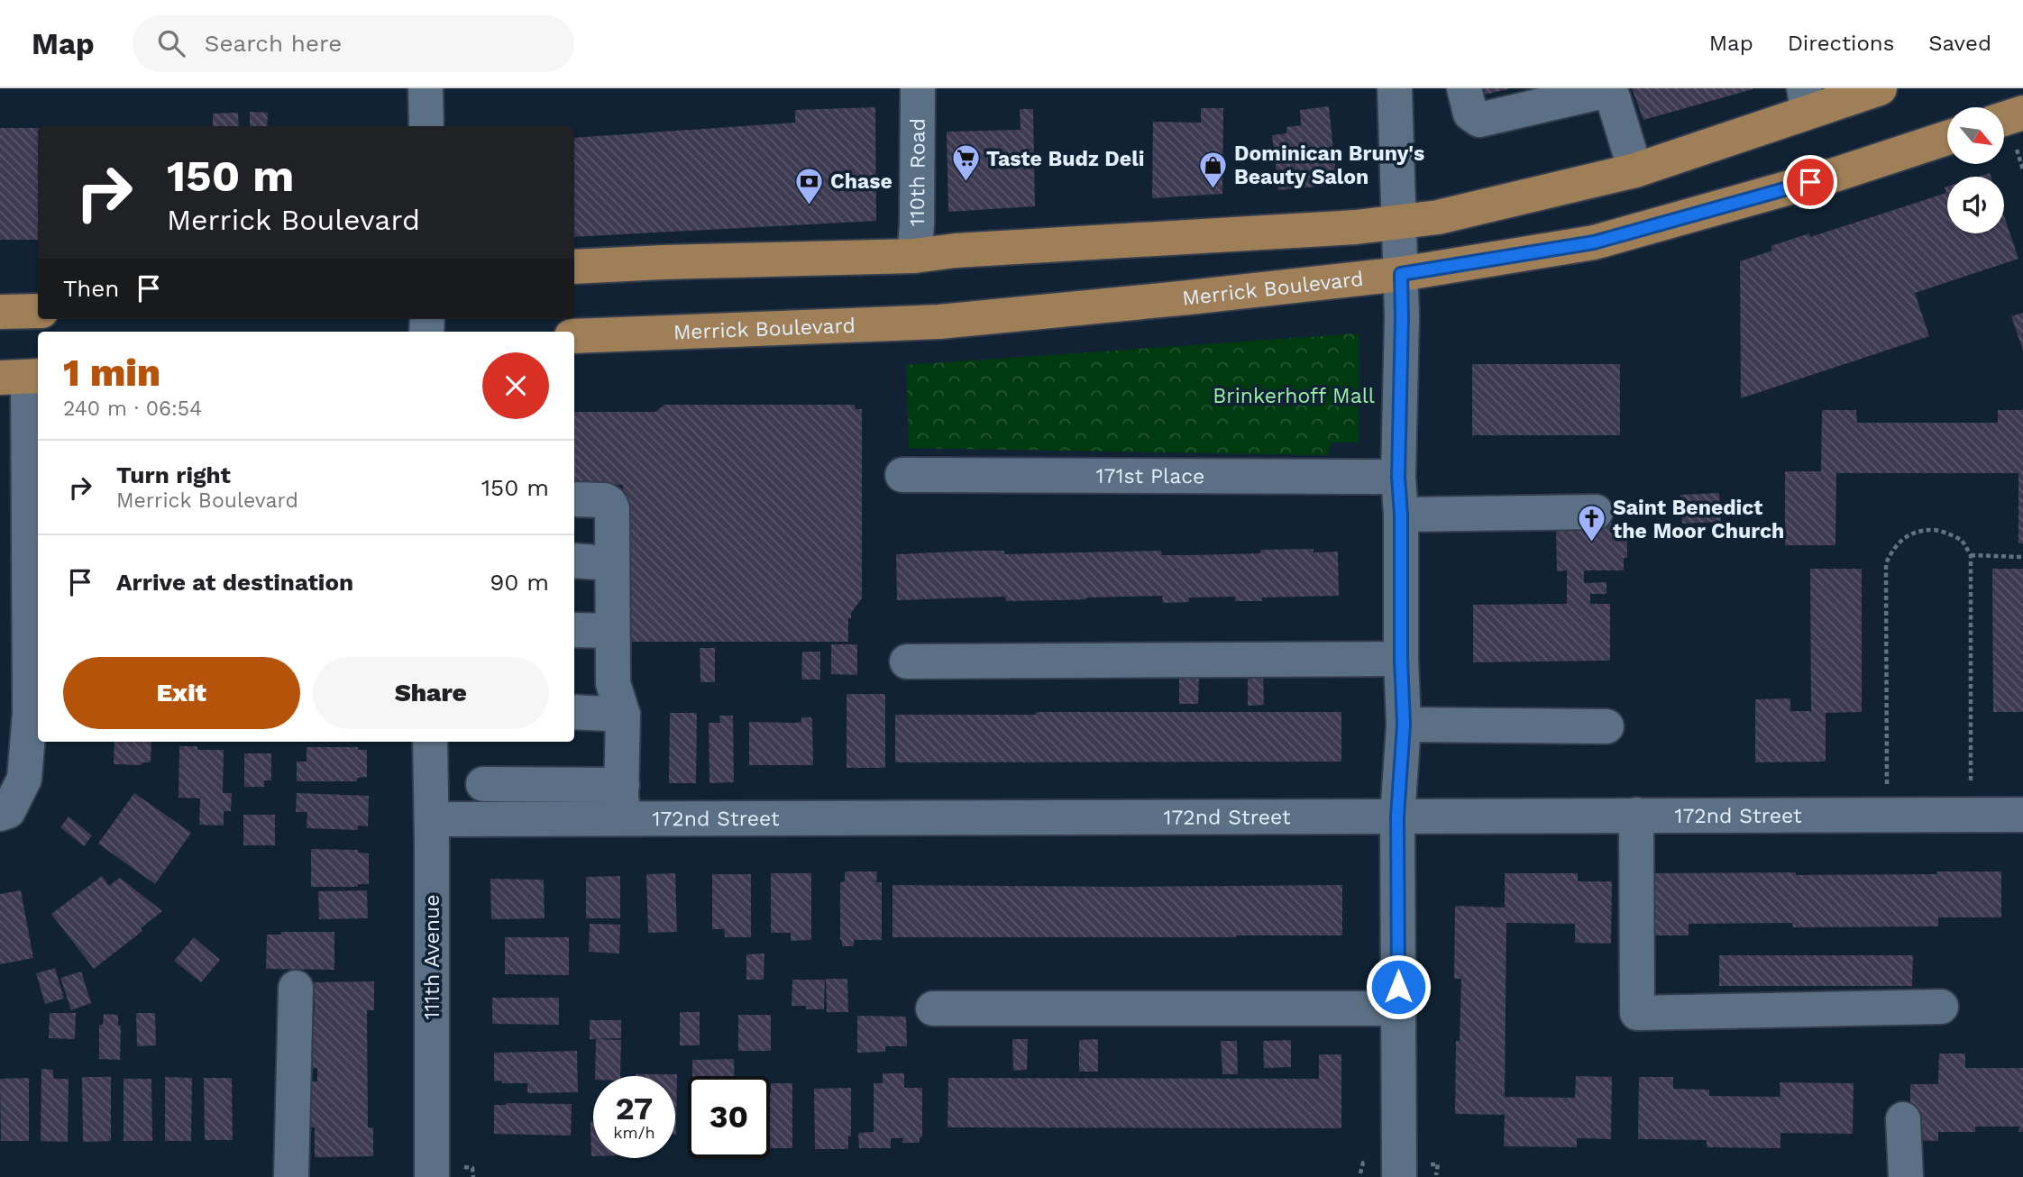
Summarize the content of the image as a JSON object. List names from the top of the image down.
{
  "streets": {
    "main road": ["Merrick Boulevard"],
    "street": [
      "110th Road",
      "171st Place",
      "172nd Street",
      "111th Avenue"
    ]
  },
  "crossings": [
    ["172nd Street", "111th Avenue"]
  ],
  "parks": ["Brinkerhoff Mall"],
  "places": {
    "supermarket": ["Taste Budz Deli"],
    "shop": ["Dominican Bruny's Beauty Salon"],
    "bank": ["Chase"],
    "church": ["Saint Benedict the Moor Church"]
  },
  "north": "bottom right",
  "page": {
    "header": "Map",
    "search": "Search here",
    "nav": ["Map", "Directions", "Saved"],
    "turn": ["150 m", "Merrick Boulevard"],
    "then": "Then",
    "heading": ["1 min", "240 m · 06:54"],
    "list": [
      {
        "name": "Turn right",
        "note": "Merrick Boulevard",
        "value": "150 m"
      },
      {
        "name": "Arrive at destination",
        "value": "90 m"
      }
    ],
    "buttons": ["Exit", "Share"],
    "speed": "27 km/h",
    "limit": "30"
  }
}
